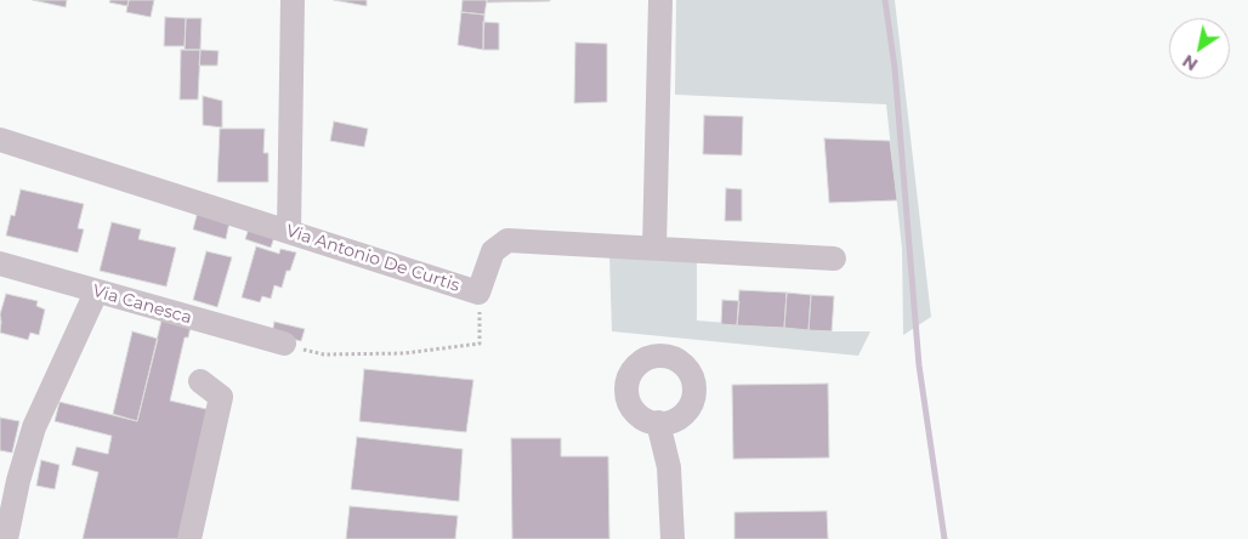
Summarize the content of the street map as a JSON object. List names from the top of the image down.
{
  "streets": {
    "street": ["Via Antonio De Curtis", "Via Canesca"]
  },
  "north": "bottom left"
}
